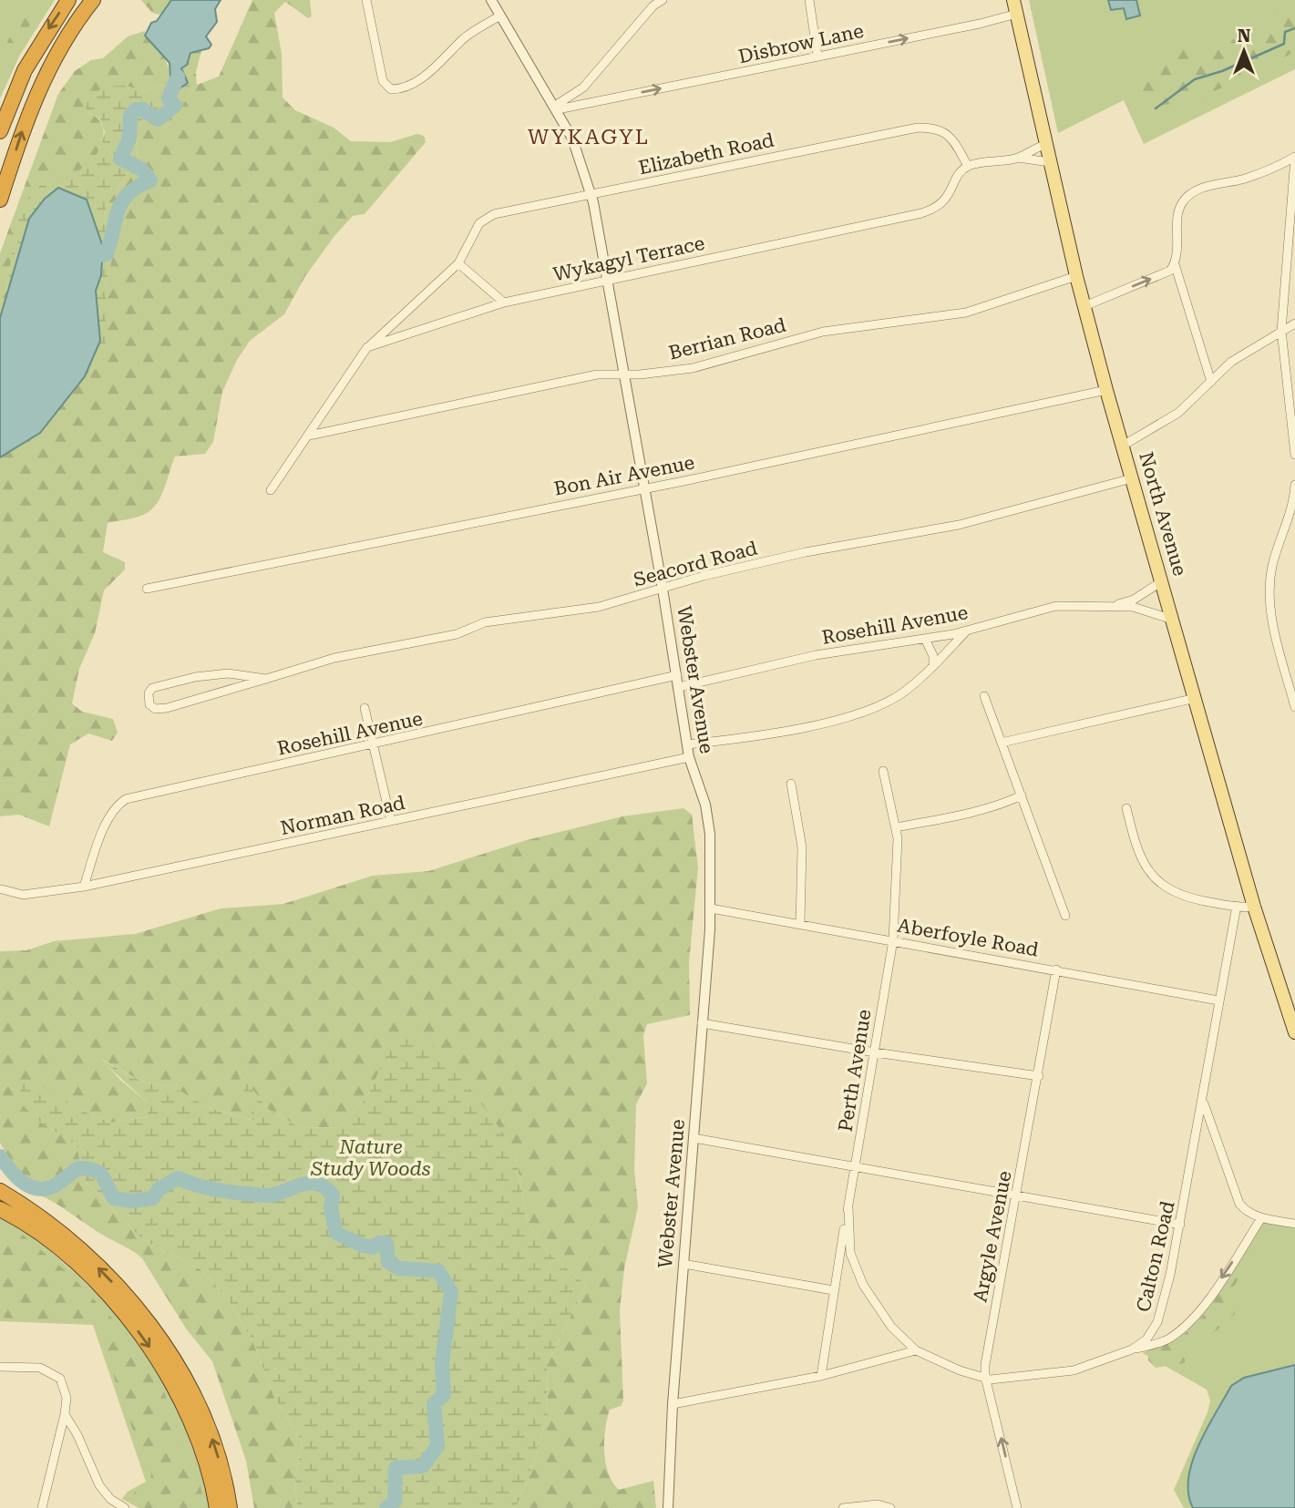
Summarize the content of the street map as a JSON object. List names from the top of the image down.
{
  "streets": {
    "main road": ["North Avenue"],
    "street": [
      "Disbrow Lane",
      "Elizabeth Road",
      "Wykagyl Terrace",
      "Berrian Road",
      "Bon Air Avenue",
      "Seacord Road",
      "Rosehill Avenue",
      "Webster Avenue",
      "Norman Road",
      "Aberfoyle Road",
      "Perth Avenue",
      "Argyle Avenue",
      "Calton Road"
    ]
  },
  "crossings": [
    ["Disbrow Lane", "North Avenue"],
    ["Disbrow Lane", "Webster Avenue"],
    ["Elizabeth Road", "Wykagyl Terrace"],
    ["Elizabeth Road", "Webster Avenue"],
    ["Wykagyl Terrace", "Webster Avenue"],
    ["Berrian Road", "North Avenue"],
    ["Berrian Road", "Webster Avenue"],
    ["Bon Air Avenue", "North Avenue"],
    ["Bon Air Avenue", "Webster Avenue"],
    ["North Avenue", "Seacord Road"],
    ["North Avenue", "Rosehill Avenue"],
    ["Seacord Road", "Webster Avenue"],
    ["Rosehill Avenue", "Webster Avenue"],
    ["Rosehill Avenue", "Norman Road"],
    ["Webster Avenue", "Norman Road"],
    ["Webster Avenue", "Aberfoyle Road"],
    ["Aberfoyle Road", "Perth Avenue"],
    ["Aberfoyle Road", "Argyle Avenue"],
    ["Aberfoyle Road", "Calton Road"],
    ["Perth Avenue", "Calton Road"],
    ["Argyle Avenue", "Calton Road"]
  ],
  "one_way": ["Disbrow Lane"],
  "districts": ["WYKAGYL"],
  "parks": ["Nature Study Woods"],
  "north": "top"
}
